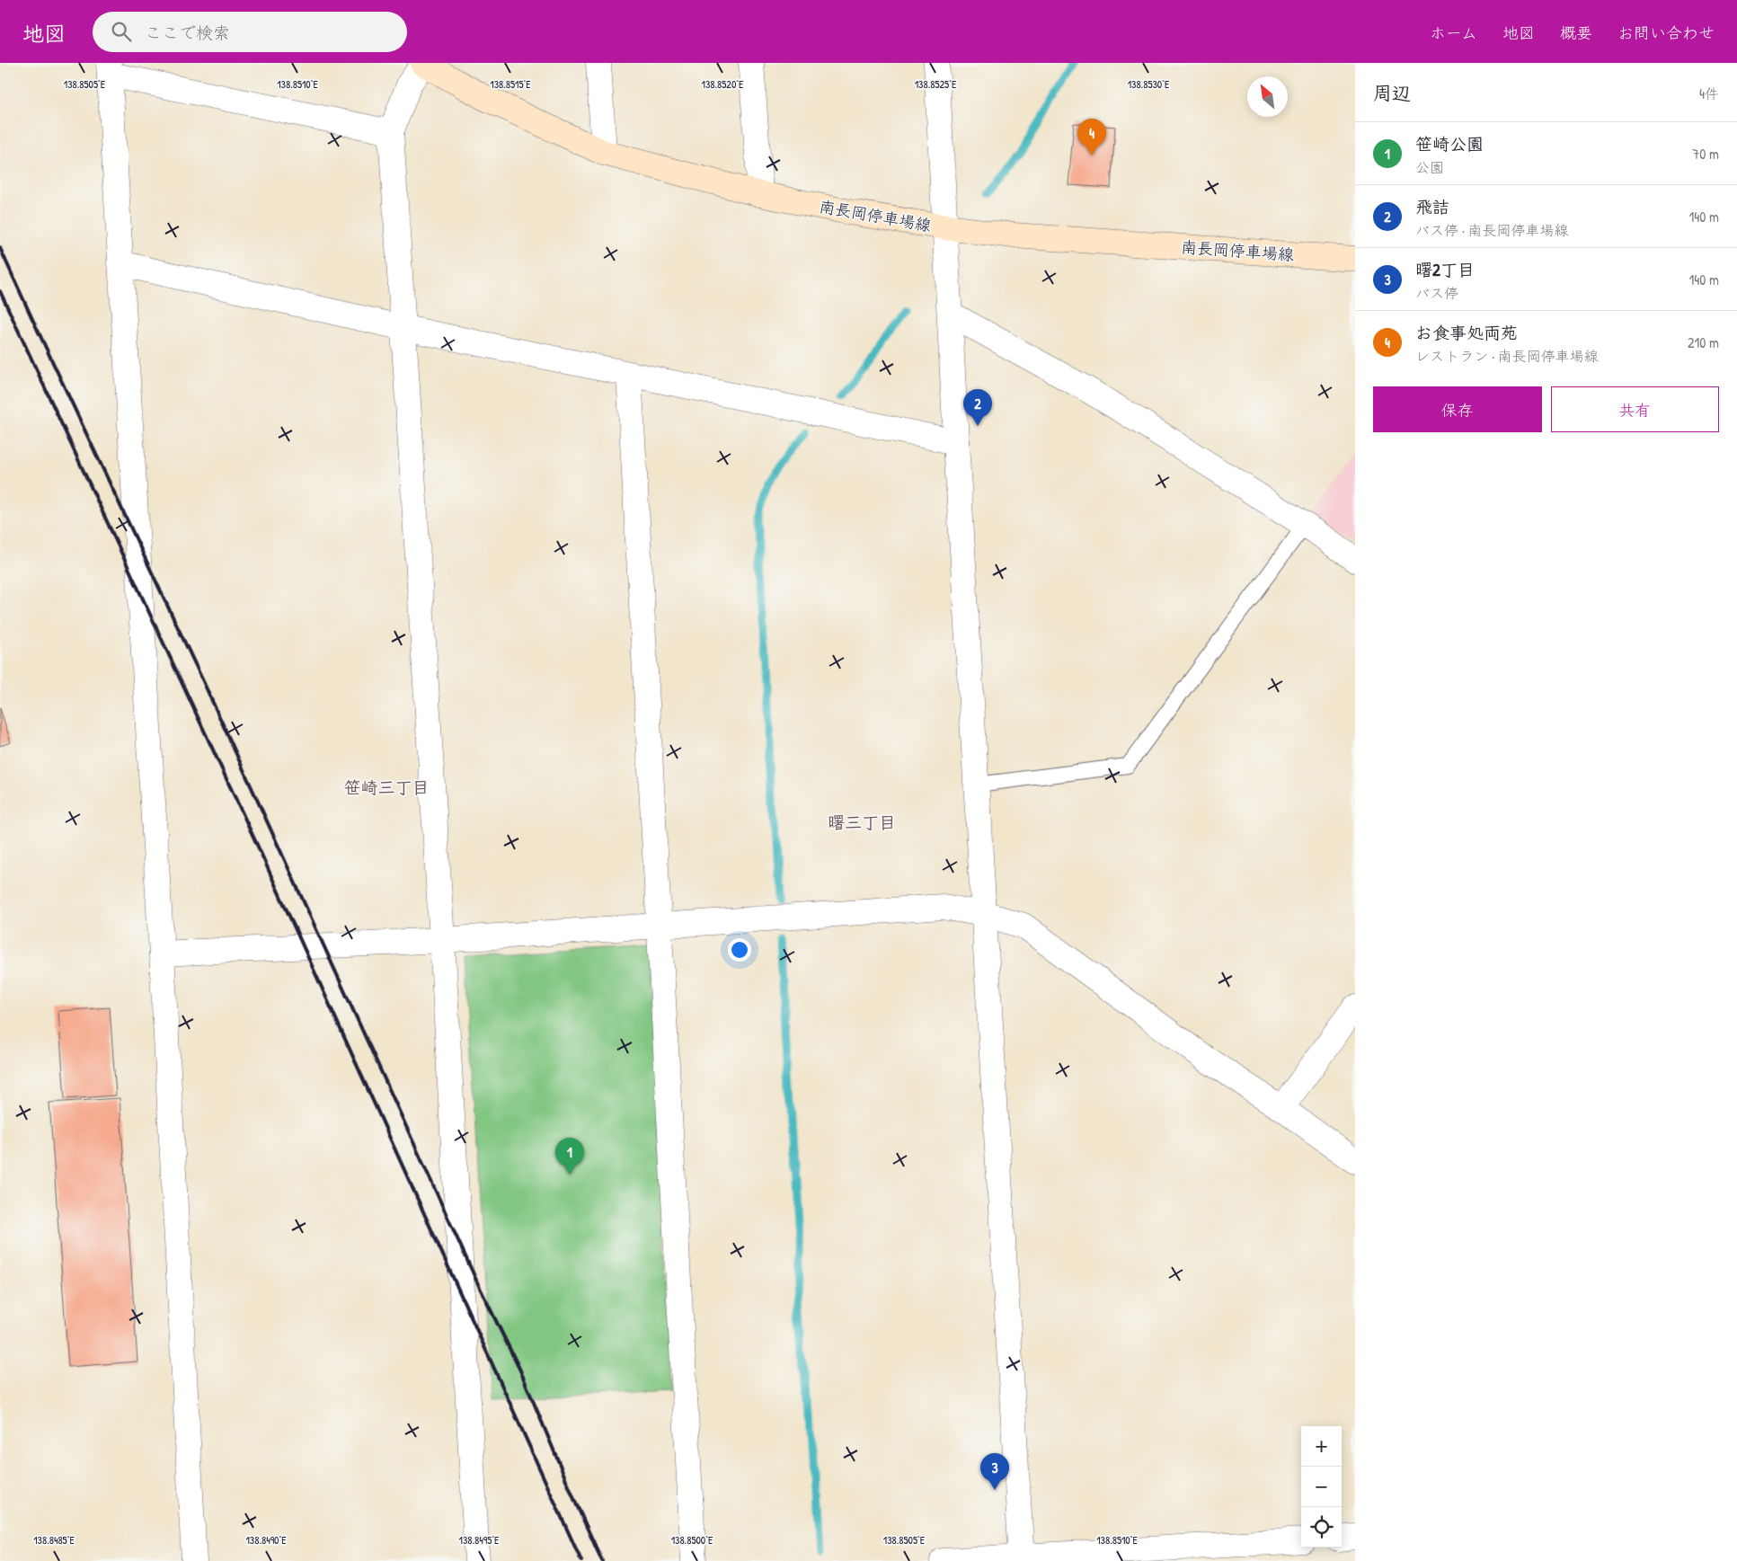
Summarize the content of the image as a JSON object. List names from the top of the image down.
{
  "streets": {
    "main road": ["南長岡停車場線"]
  },
  "districts": ["笹崎三丁目", "曙三丁目"],
  "north": "top left",
  "page": {
    "header": "地図",
    "search": "ここで検索",
    "nav": [
      "ホーム",
      "地図",
      "概要",
      "お問い合わせ"
    ],
    "heading": ["周辺", "4件"],
    "pins": [
      "4",
      "2",
      "1",
      "3"
    ],
    "list": [
      {
        "mark": "1",
        "name": "笹崎公園",
        "note": "公園",
        "value": "70 m"
      },
      {
        "mark": "2",
        "name": "飛詰",
        "note": "バス停 · 南長岡停車場線",
        "value": "140 m"
      },
      {
        "mark": "3",
        "name": "曙2丁目",
        "note": "バス停",
        "value": "140 m"
      },
      {
        "mark": "4",
        "name": "お食事処両苑",
        "note": "レストラン · 南長岡停車場線",
        "value": "210 m"
      }
    ],
    "buttons": ["保存", "共有"],
    "map_buttons": ["+", "−"]
  },
  "coordinates": [
    "138.8505°E",
    "138.8510°E",
    "138.8515°E",
    "138.8520°E",
    "138.8525°E",
    "138.8530°E",
    "138.8485°E",
    "138.8490°E",
    "138.8495°E",
    "138.8500°E"
  ]
}
